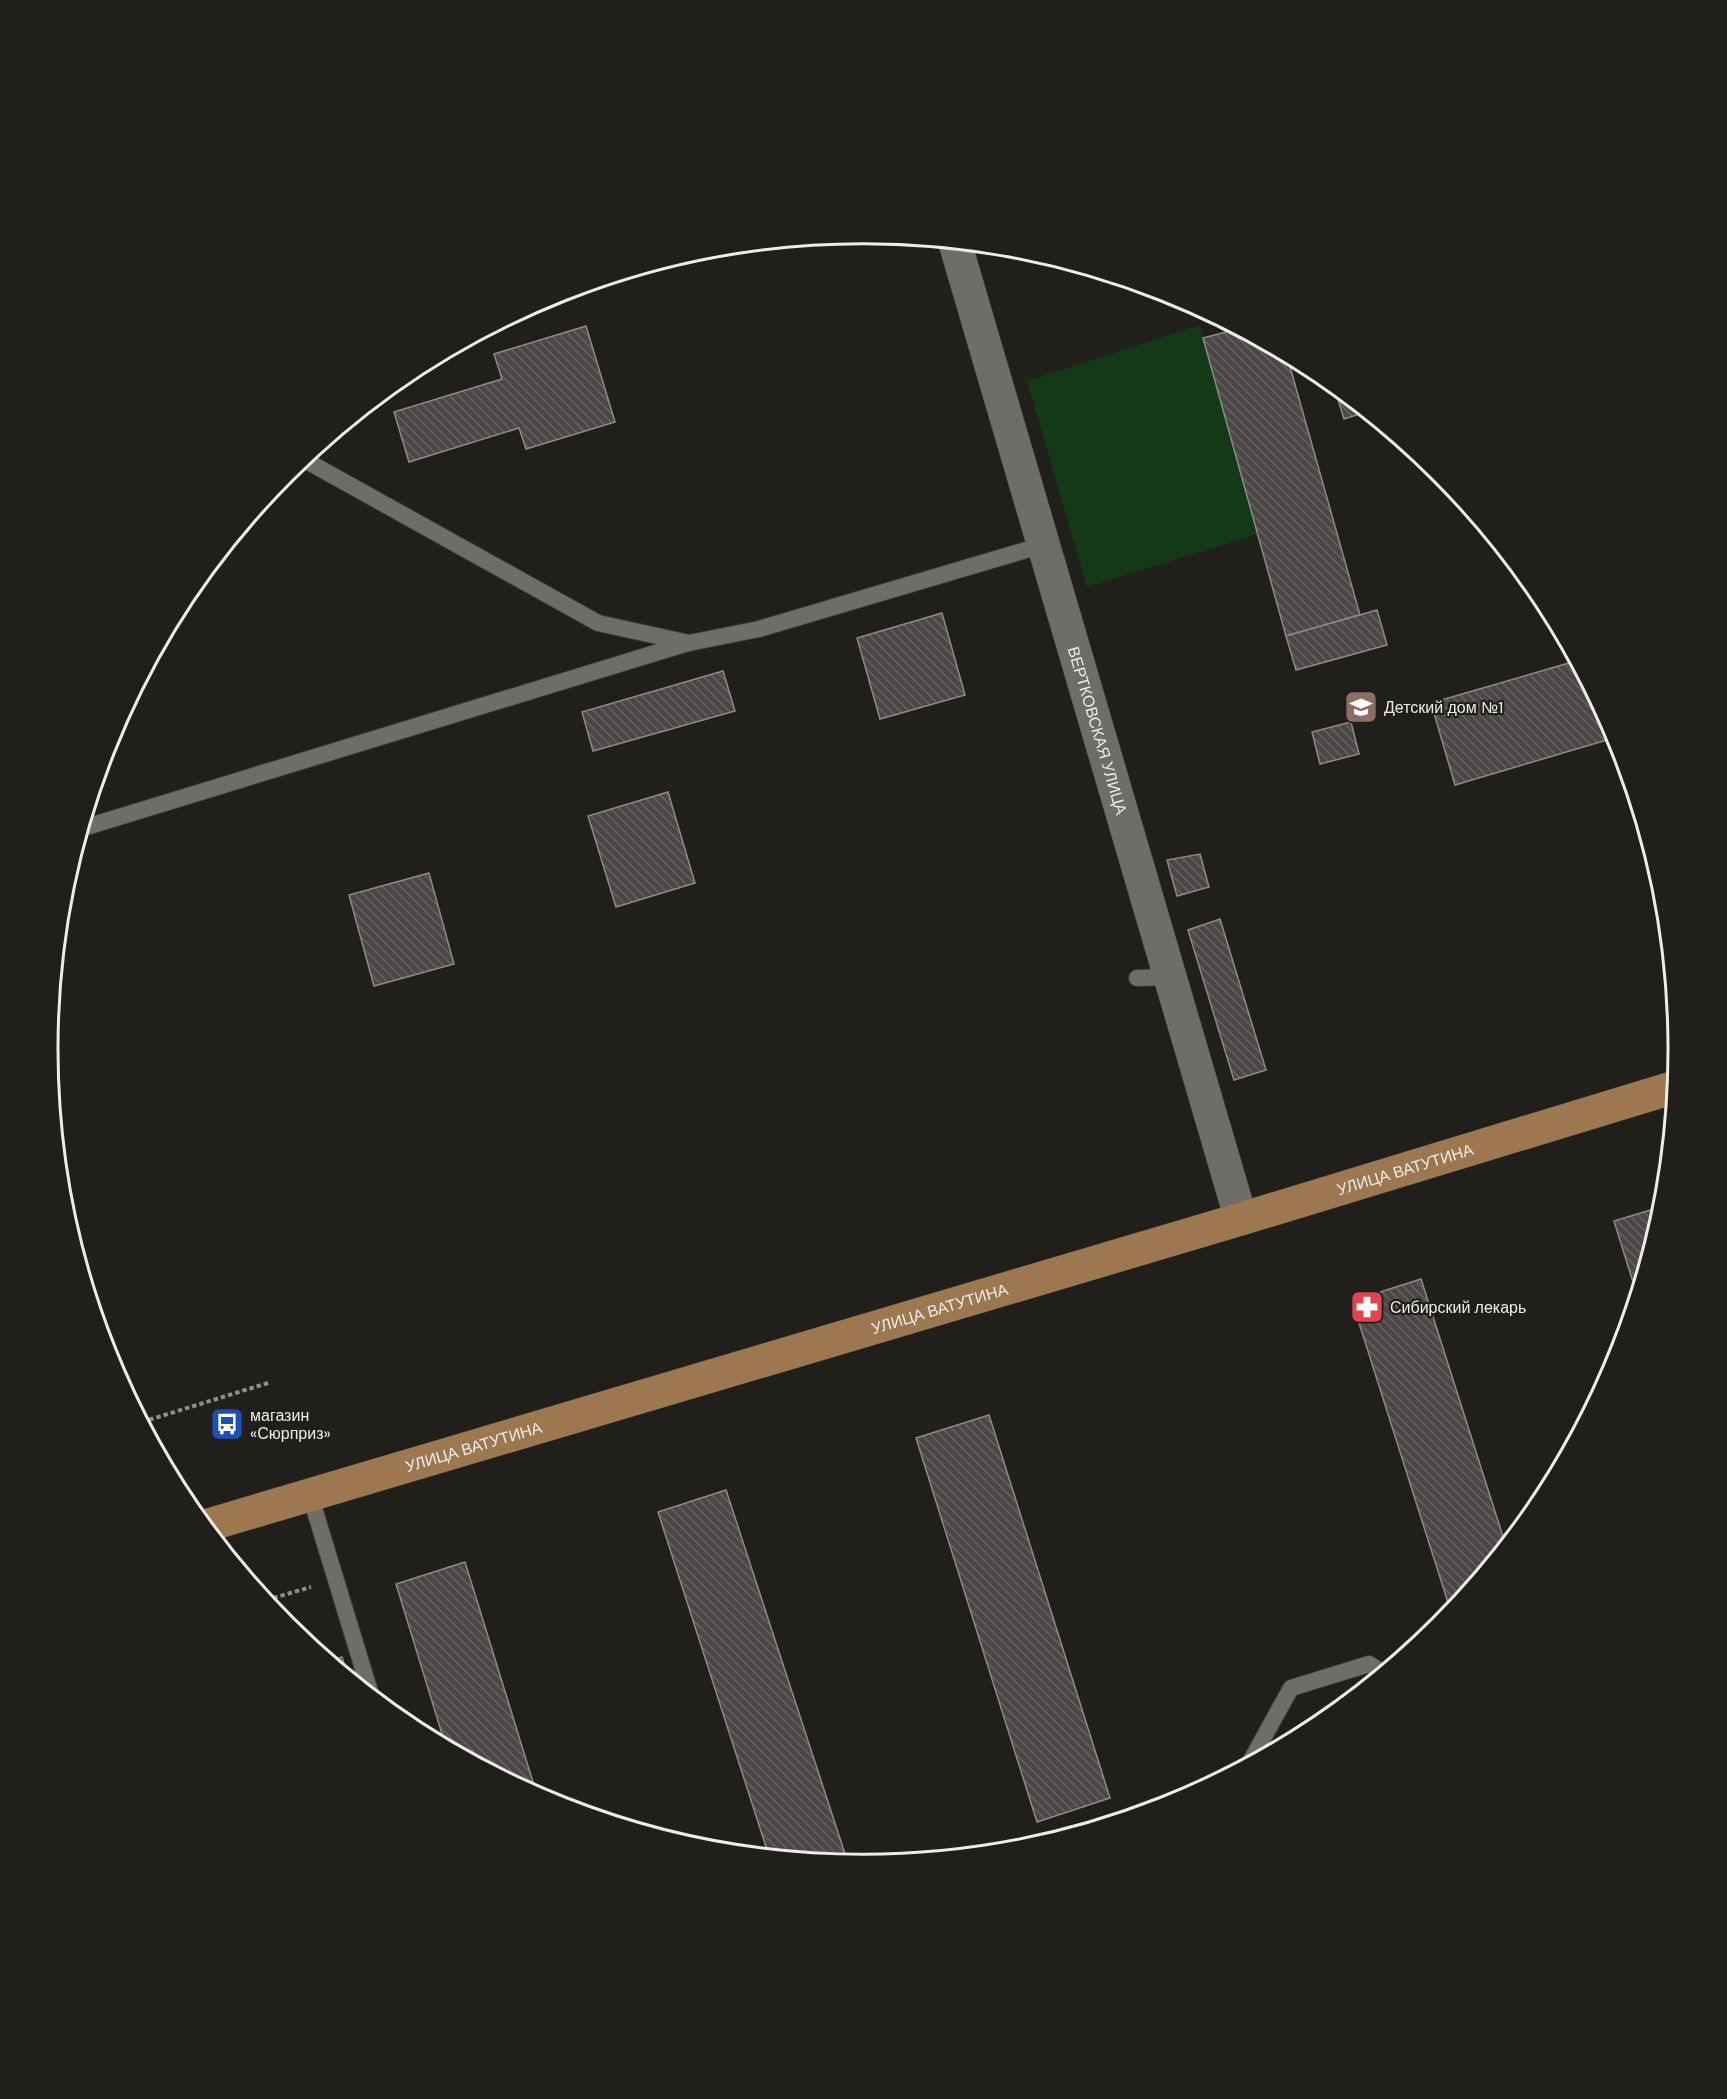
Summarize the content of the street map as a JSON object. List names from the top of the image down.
{
  "streets": {
    "main road": ["УЛИЦА ВАТУТИНА"],
    "street": ["ВЕРТКОВСКАЯ УЛИЦА"]
  },
  "crossings": [
    ["ВЕРТКОВСКАЯ УЛИЦА", "УЛИЦА ВАТУТИНА"]
  ],
  "places": {
    "school or university": ["Детский дом №1"],
    "pharmacy": ["Сибирский лекарь"],
    "bus stop": ["магазин «Сюрприз»"]
  }
}
